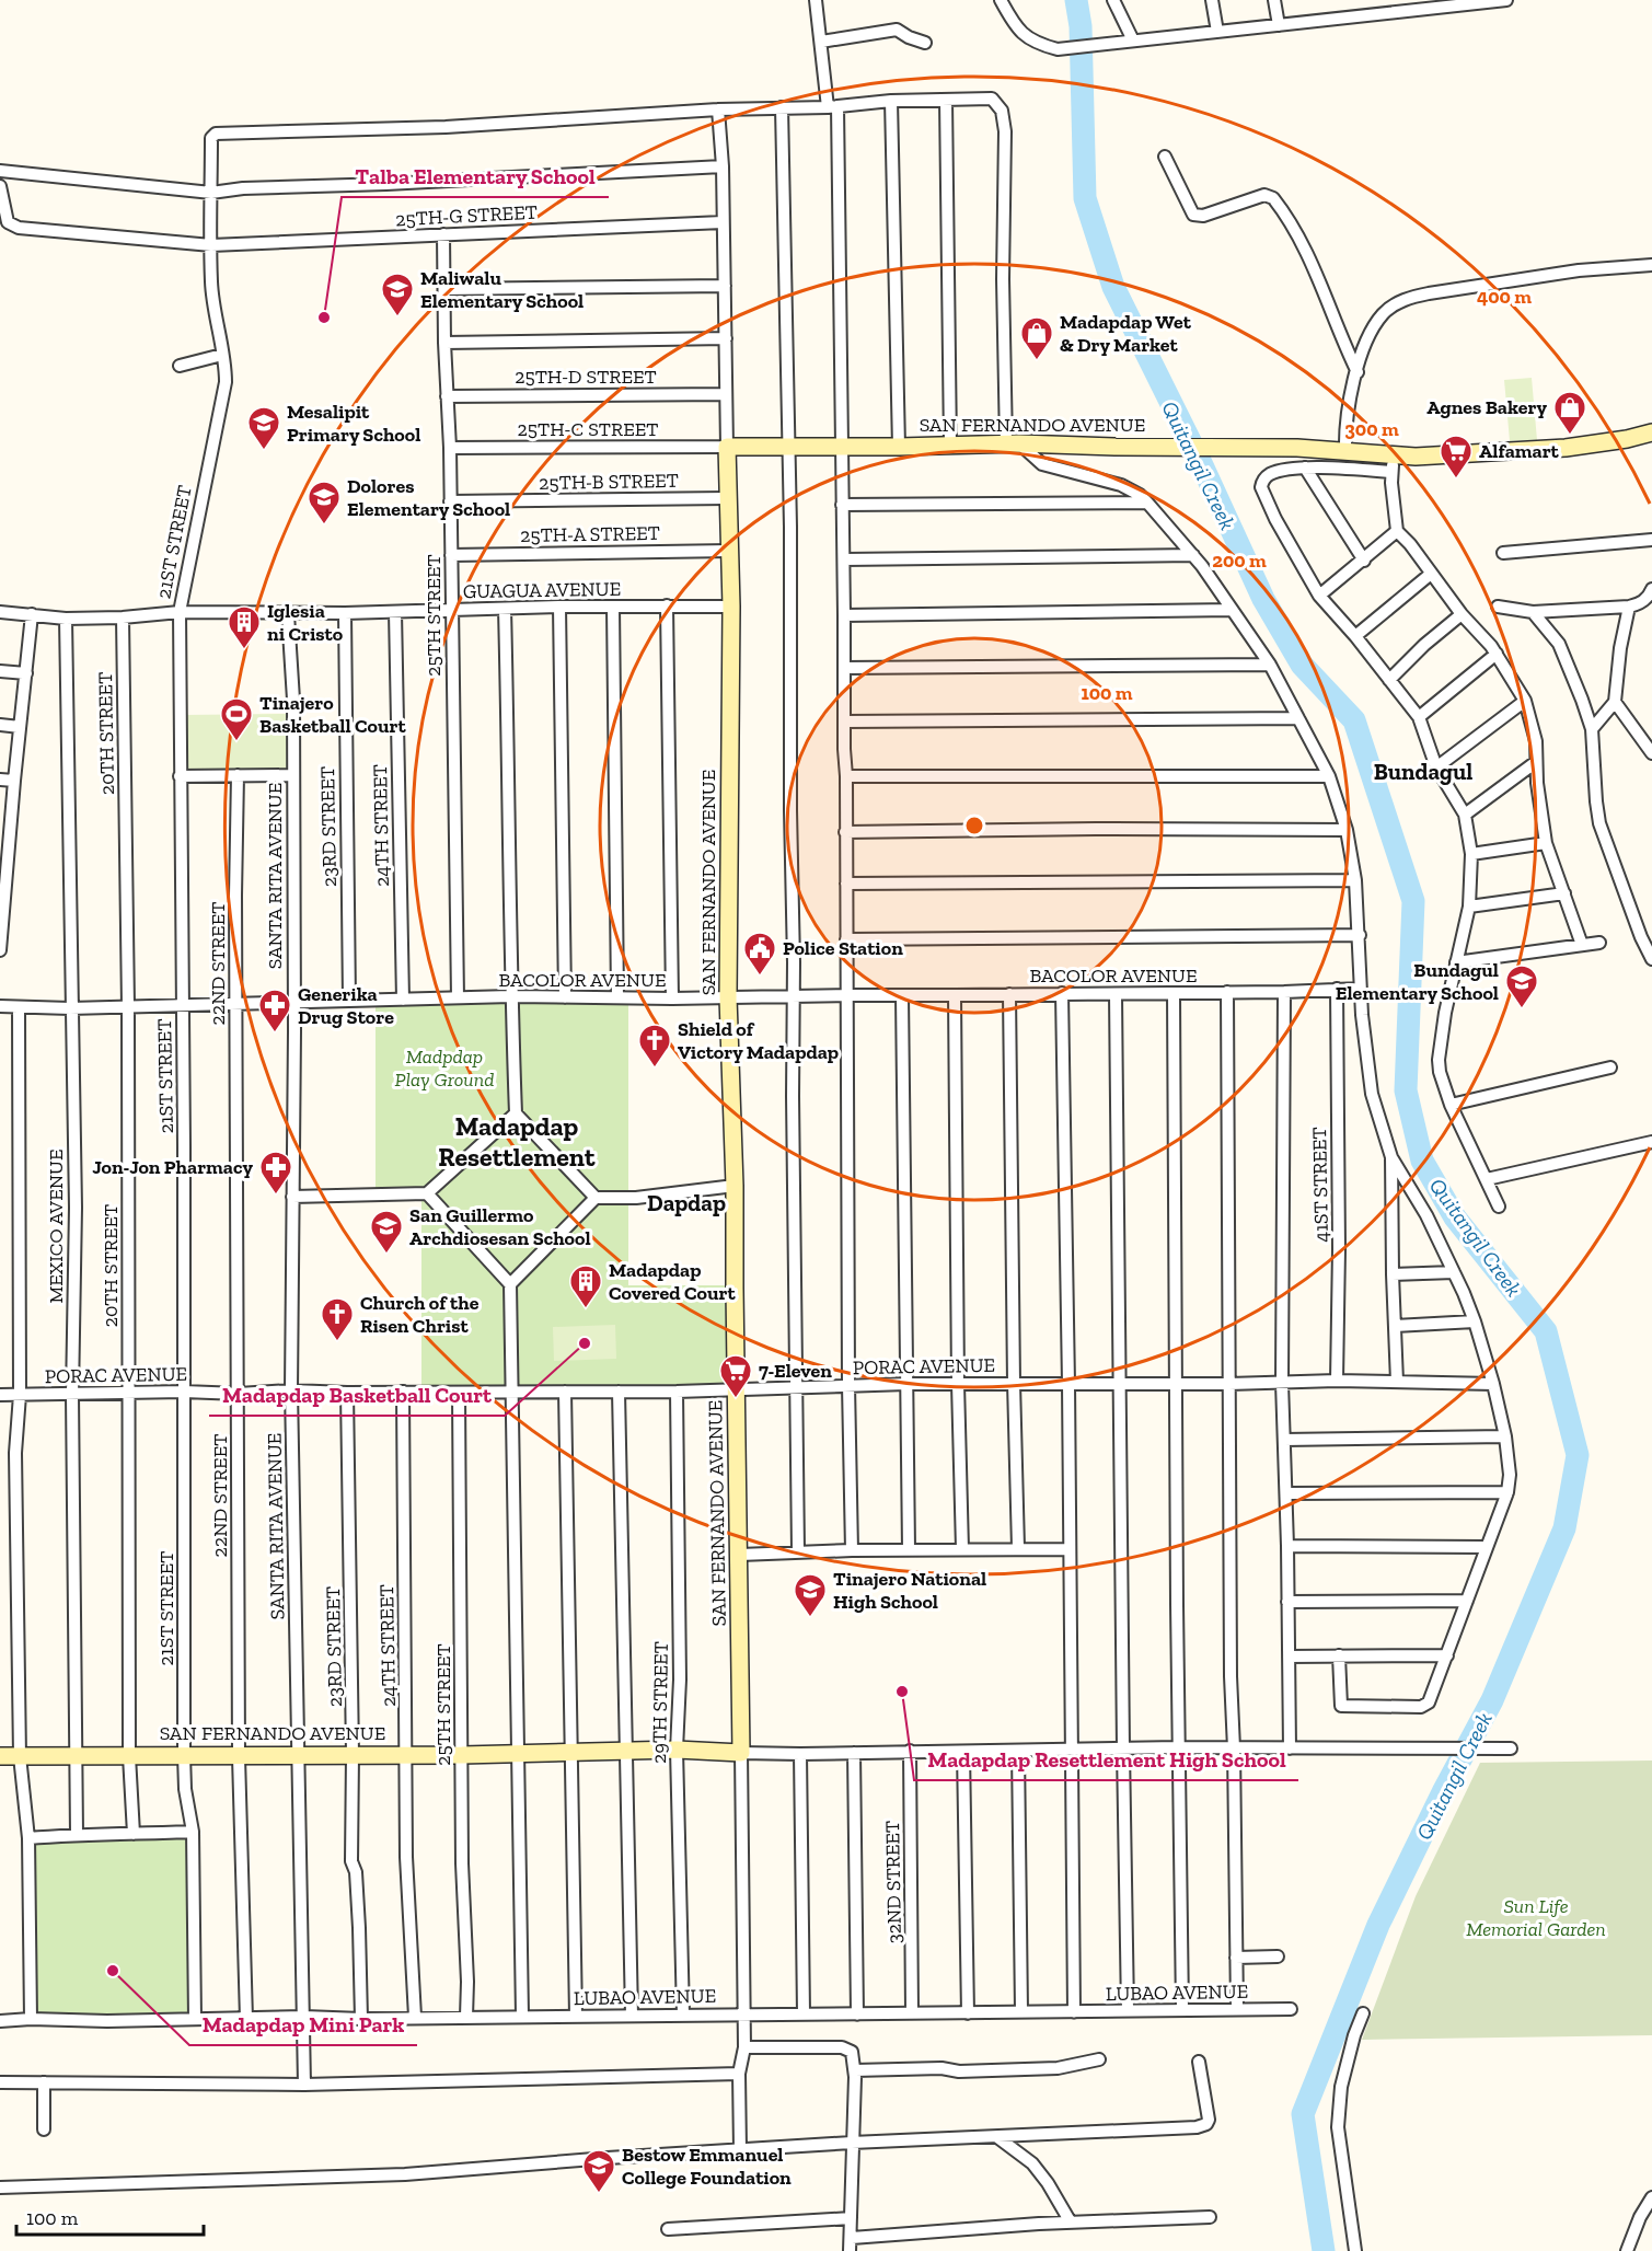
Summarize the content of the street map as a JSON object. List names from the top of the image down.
{
  "streets": {
    "main road": ["SAN FERNANDO AVENUE"],
    "street": [
      "25TH-G STREET",
      "25TH-D STREET",
      "25TH-C STREET",
      "25TH-B STREET",
      "25TH-A STREET",
      "21ST STREET",
      "GUAGUA AVENUE",
      "25TH STREET",
      "20TH STREET",
      "24TH STREET",
      "23RD STREET",
      "SANTA RITA AVENUE",
      "22ND STREET",
      "BACOLOR AVENUE",
      "41ST STREET",
      "MEXICO AVENUE",
      "PORAC AVENUE",
      "29TH STREET",
      "32ND STREET",
      "LUBAO AVENUE"
    ]
  },
  "crossings": [
    ["25TH-G STREET", "SAN FERNANDO AVENUE"],
    ["25TH-G STREET", "21ST STREET"],
    ["25TH-G STREET", "25TH STREET"],
    ["25TH-D STREET", "SAN FERNANDO AVENUE"],
    ["25TH-D STREET", "25TH STREET"],
    ["SAN FERNANDO AVENUE", "25TH-C STREET"],
    ["SAN FERNANDO AVENUE", "25TH-B STREET"],
    ["SAN FERNANDO AVENUE", "25TH-A STREET"],
    ["SAN FERNANDO AVENUE", "21ST STREET"],
    ["SAN FERNANDO AVENUE", "GUAGUA AVENUE"],
    ["SAN FERNANDO AVENUE", "25TH STREET"],
    ["SAN FERNANDO AVENUE", "20TH STREET"],
    ["SAN FERNANDO AVENUE", "24TH STREET"],
    ["SAN FERNANDO AVENUE", "23RD STREET"],
    ["SAN FERNANDO AVENUE", "SANTA RITA AVENUE"],
    ["SAN FERNANDO AVENUE", "22ND STREET"],
    ["SAN FERNANDO AVENUE", "BACOLOR AVENUE"],
    ["SAN FERNANDO AVENUE", "MEXICO AVENUE"],
    ["SAN FERNANDO AVENUE", "PORAC AVENUE"],
    ["SAN FERNANDO AVENUE", "29TH STREET"],
    ["SAN FERNANDO AVENUE", "32ND STREET"],
    ["SAN FERNANDO AVENUE", "LUBAO AVENUE"],
    ["25TH-C STREET", "25TH STREET"],
    ["25TH-B STREET", "25TH STREET"],
    ["25TH-A STREET", "25TH STREET"],
    ["21ST STREET", "GUAGUA AVENUE"],
    ["21ST STREET", "BACOLOR AVENUE"],
    ["21ST STREET", "PORAC AVENUE"],
    ["21ST STREET", "LUBAO AVENUE"],
    ["GUAGUA AVENUE", "25TH STREET"],
    ["GUAGUA AVENUE", "20TH STREET"],
    ["GUAGUA AVENUE", "24TH STREET"],
    ["GUAGUA AVENUE", "23RD STREET"],
    ["GUAGUA AVENUE", "SANTA RITA AVENUE"],
    ["GUAGUA AVENUE", "MEXICO AVENUE"],
    ["25TH STREET", "BACOLOR AVENUE"],
    ["25TH STREET", "PORAC AVENUE"],
    ["25TH STREET", "LUBAO AVENUE"],
    ["20TH STREET", "BACOLOR AVENUE"],
    ["20TH STREET", "PORAC AVENUE"],
    ["24TH STREET", "BACOLOR AVENUE"],
    ["24TH STREET", "PORAC AVENUE"],
    ["24TH STREET", "LUBAO AVENUE"],
    ["23RD STREET", "BACOLOR AVENUE"],
    ["23RD STREET", "PORAC AVENUE"],
    ["23RD STREET", "LUBAO AVENUE"],
    ["SANTA RITA AVENUE", "BACOLOR AVENUE"],
    ["SANTA RITA AVENUE", "PORAC AVENUE"],
    ["SANTA RITA AVENUE", "LUBAO AVENUE"],
    ["22ND STREET", "BACOLOR AVENUE"],
    ["22ND STREET", "PORAC AVENUE"],
    ["22ND STREET", "LUBAO AVENUE"],
    ["BACOLOR AVENUE", "41ST STREET"],
    ["BACOLOR AVENUE", "MEXICO AVENUE"],
    ["41ST STREET", "PORAC AVENUE"],
    ["MEXICO AVENUE", "PORAC AVENUE"],
    ["PORAC AVENUE", "29TH STREET"],
    ["29TH STREET", "LUBAO AVENUE"],
    ["32ND STREET", "LUBAO AVENUE"]
  ],
  "districts": ["Bundagul", "Madapdap Resettlement", "Dapdap"],
  "water": ["Quitangil Creek"],
  "parks": ["Madpdap Play Ground", "Sun Life Memorial Garden"],
  "places": {
    "school or university": [
      "Maliwalu Elementary School",
      "Mesalipit Primary School",
      "Dolores Elementary School",
      "Bundagul Elementary School",
      "San Guillermo Archdiosesan School",
      "Tinajero National High School",
      "Bestow Emmanuel College Foundation"
    ],
    "other": [
      "Talba Elementary School",
      "Madapdap Basketball Court",
      "Madapdap Resettlement High School",
      "Madapdap Mini Park"
    ],
    "shop": ["Madapdap Wet & Dry Market", "Agnes Bakery"],
    "supermarket": ["Alfamart", "7-Eleven"],
    "building": ["Iglesia ni Cristo", "Madapdap Covered Court"],
    "sports": ["Tinajero Basketball Court"],
    "public building": ["Police Station"],
    "pharmacy": ["Generika Drug Store", "Jon-Jon Pharmacy"],
    "church": ["Shield of Victory Madapdap", "Church of the Risen Christ"]
  },
  "scale_bar": "100 m",
  "rings": [
    "400 m",
    "300 m",
    "200 m",
    "100 m"
  ]
}
